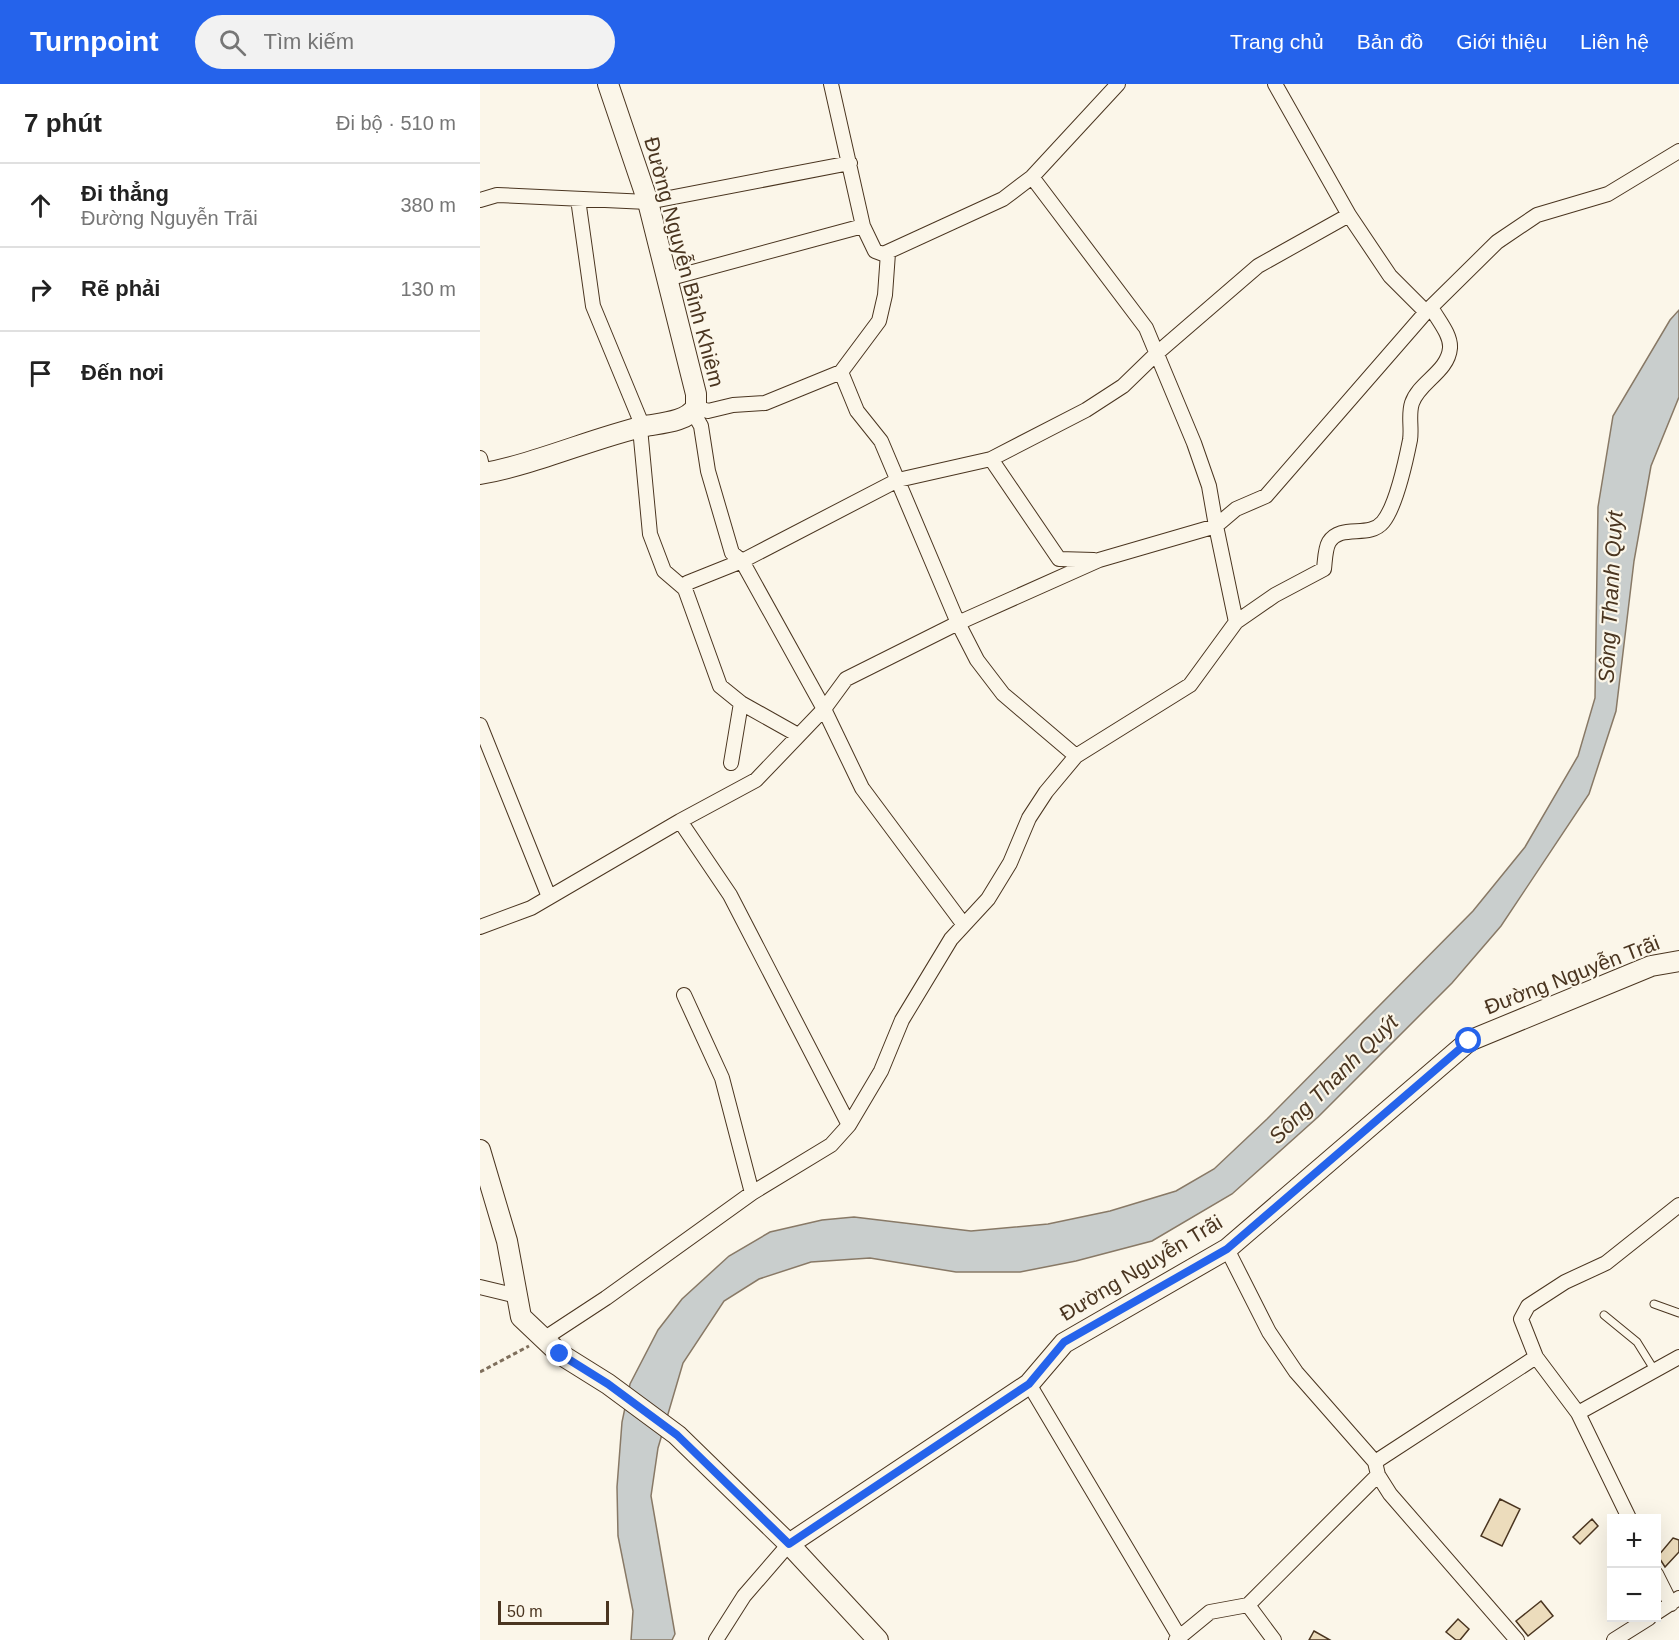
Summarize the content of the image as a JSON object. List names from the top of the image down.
{
  "streets": {
    "street": ["Đường Nguyễn Bỉnh Khiêm", "Đường Nguyễn Trãi"]
  },
  "water": ["Sông Thanh Quýt"],
  "scale_bar": "50 m",
  "page": {
    "header": "Turnpoint",
    "search": "Tìm kiếm",
    "nav": [
      "Trang chủ",
      "Bản đồ",
      "Giới thiệu",
      "Liên hệ"
    ],
    "heading": ["7 phút", "Đi bộ · 510 m"],
    "list": [
      ["Đi thẳng", "Đường Nguyễn Trãi", "380 m"],
      ["Rẽ phải", "130 m"],
      "Đến nơi"
    ],
    "map_buttons": ["+", "−"],
    "scale": "50 m"
  }
}
